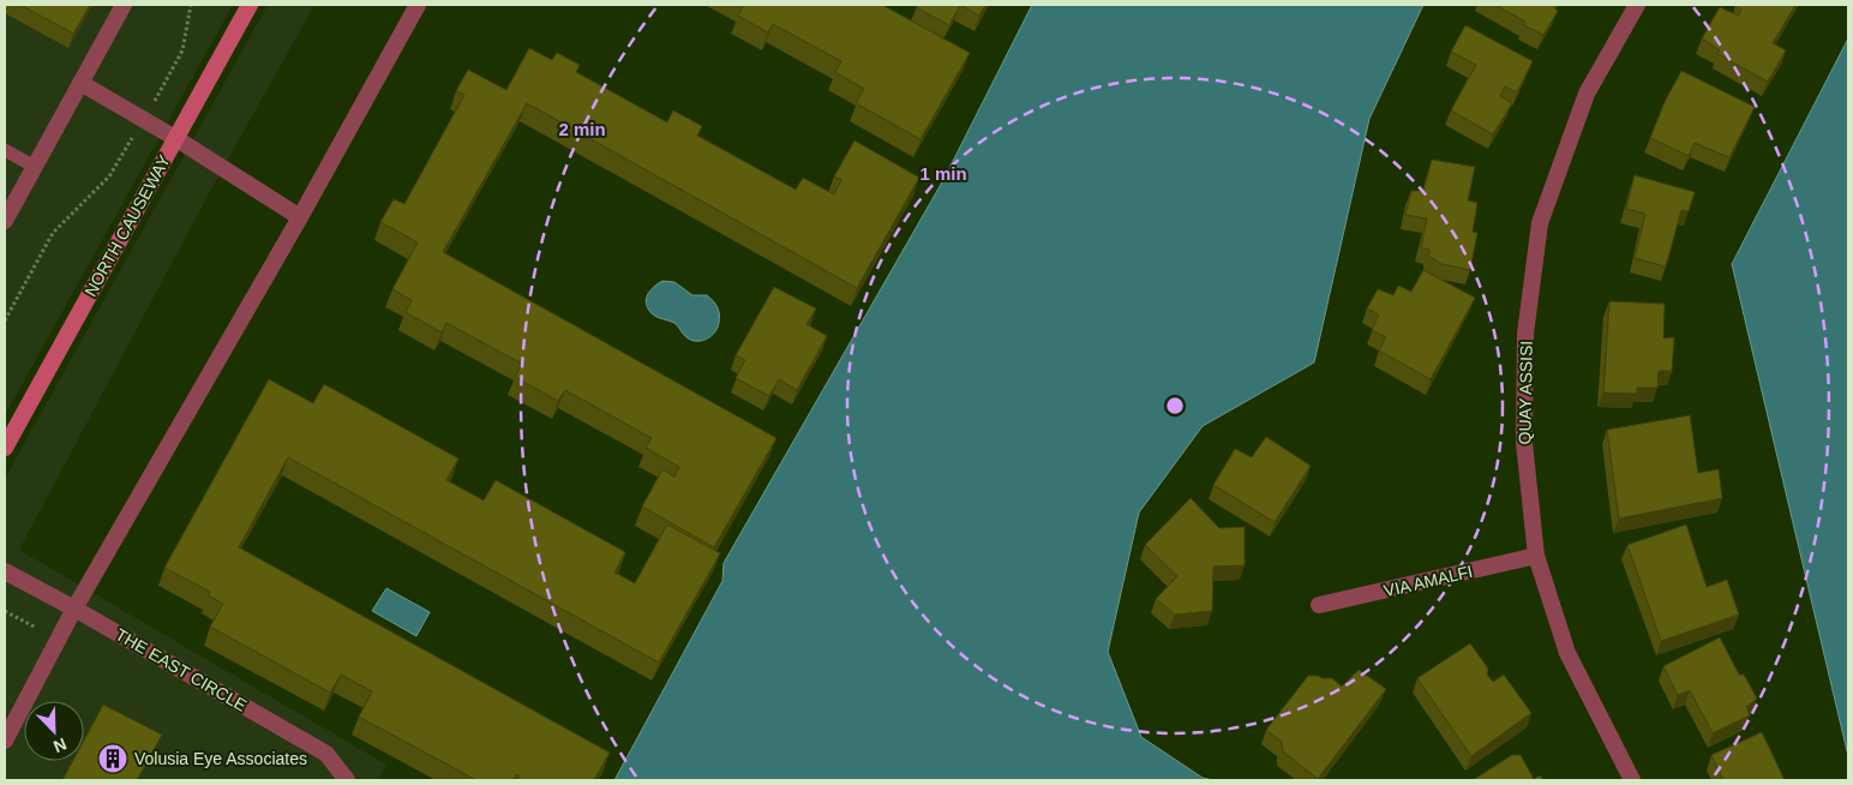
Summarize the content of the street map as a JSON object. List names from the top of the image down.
{
  "streets": {
    "main road": ["NORTH CAUSEWAY"],
    "street": ["QUAY ASSISI", "VIA AMALFI", "THE EAST CIRCLE"]
  },
  "crossings": [
    ["QUAY ASSISI", "VIA AMALFI"]
  ],
  "places": {
    "building": ["Volusia Eye Associates"]
  },
  "north": "bottom right",
  "rings": ["2 min", "1 min"]
}
